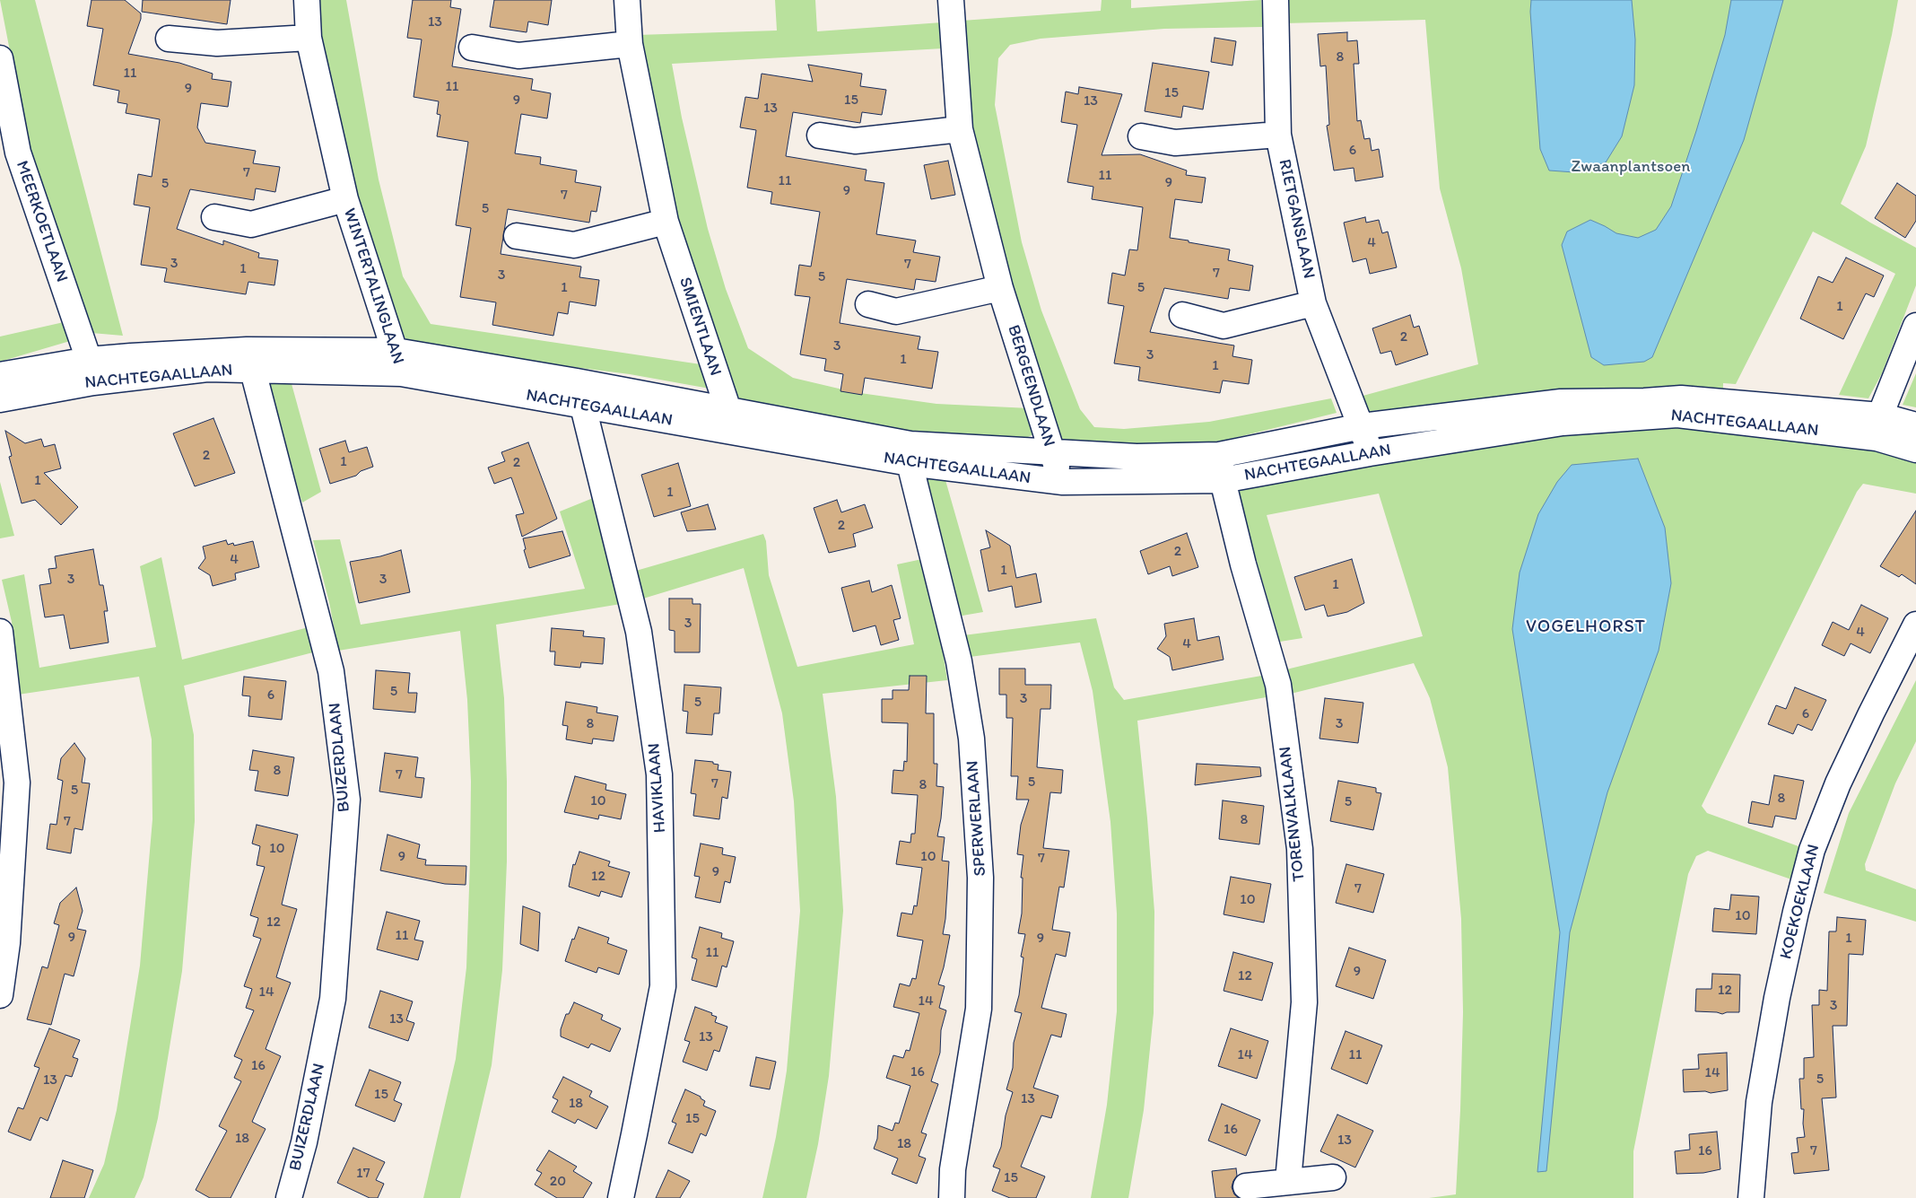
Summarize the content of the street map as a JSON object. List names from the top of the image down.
{
  "streets": {
    "street": [
      "RIETGANSLAAN",
      "MEERKOETLAAN",
      "WINTERTALINGLAAN",
      "SMIENTLAAN",
      "NACHTEGAALLAAN",
      "BERGEENDLAAN",
      "BUIZERDLAAN",
      "HAVIKLAAN",
      "TORENVALKLAAN",
      "SPERWERLAAN",
      "KOEKOEKLAAN"
    ]
  },
  "crossings": [
    ["RIETGANSLAAN", "NACHTEGAALLAAN"],
    ["MEERKOETLAAN", "NACHTEGAALLAAN"],
    ["WINTERTALINGLAAN", "NACHTEGAALLAAN"],
    ["SMIENTLAAN", "NACHTEGAALLAAN"],
    ["NACHTEGAALLAAN", "BERGEENDLAAN"],
    ["NACHTEGAALLAAN", "BUIZERDLAAN"],
    ["NACHTEGAALLAAN", "HAVIKLAAN"],
    ["NACHTEGAALLAAN", "TORENVALKLAAN"],
    ["NACHTEGAALLAAN", "SPERWERLAAN"]
  ],
  "districts": ["VOGELHORST"],
  "parks": ["Zwaanplantsoen"],
  "house_numbers": [
    "13",
    "8",
    "11",
    "11",
    "9",
    "15",
    "9",
    "15",
    "13",
    "13",
    "6",
    "7",
    "11",
    "11",
    "9",
    "5",
    "9",
    "7",
    "5",
    "4",
    "3",
    "7",
    "1",
    "7",
    "3",
    "5",
    "1",
    "5",
    "1",
    "2",
    "3",
    "3",
    "1",
    "1",
    "2",
    "1",
    "2",
    "1",
    "1",
    "2",
    "2",
    "4",
    "1",
    "3",
    "3",
    "1",
    "3",
    "4",
    "4",
    "5",
    "6",
    "3",
    "5",
    "6",
    "8",
    "3",
    "8",
    "7",
    "5",
    "7",
    "8",
    "5",
    "8",
    "10",
    "5",
    "8",
    "7",
    "10",
    "9",
    "10",
    "7",
    "9",
    "12",
    "7",
    "10",
    "10",
    "12",
    "11",
    "9",
    "9",
    "1",
    "11",
    "9",
    "12",
    "12",
    "14",
    "14",
    "3",
    "13",
    "13",
    "14",
    "11",
    "16",
    "16",
    "14",
    "5",
    "13",
    "15",
    "13",
    "18",
    "15",
    "16",
    "18",
    "13",
    "18",
    "16",
    "7",
    "17",
    "15",
    "20"
  ]
}
